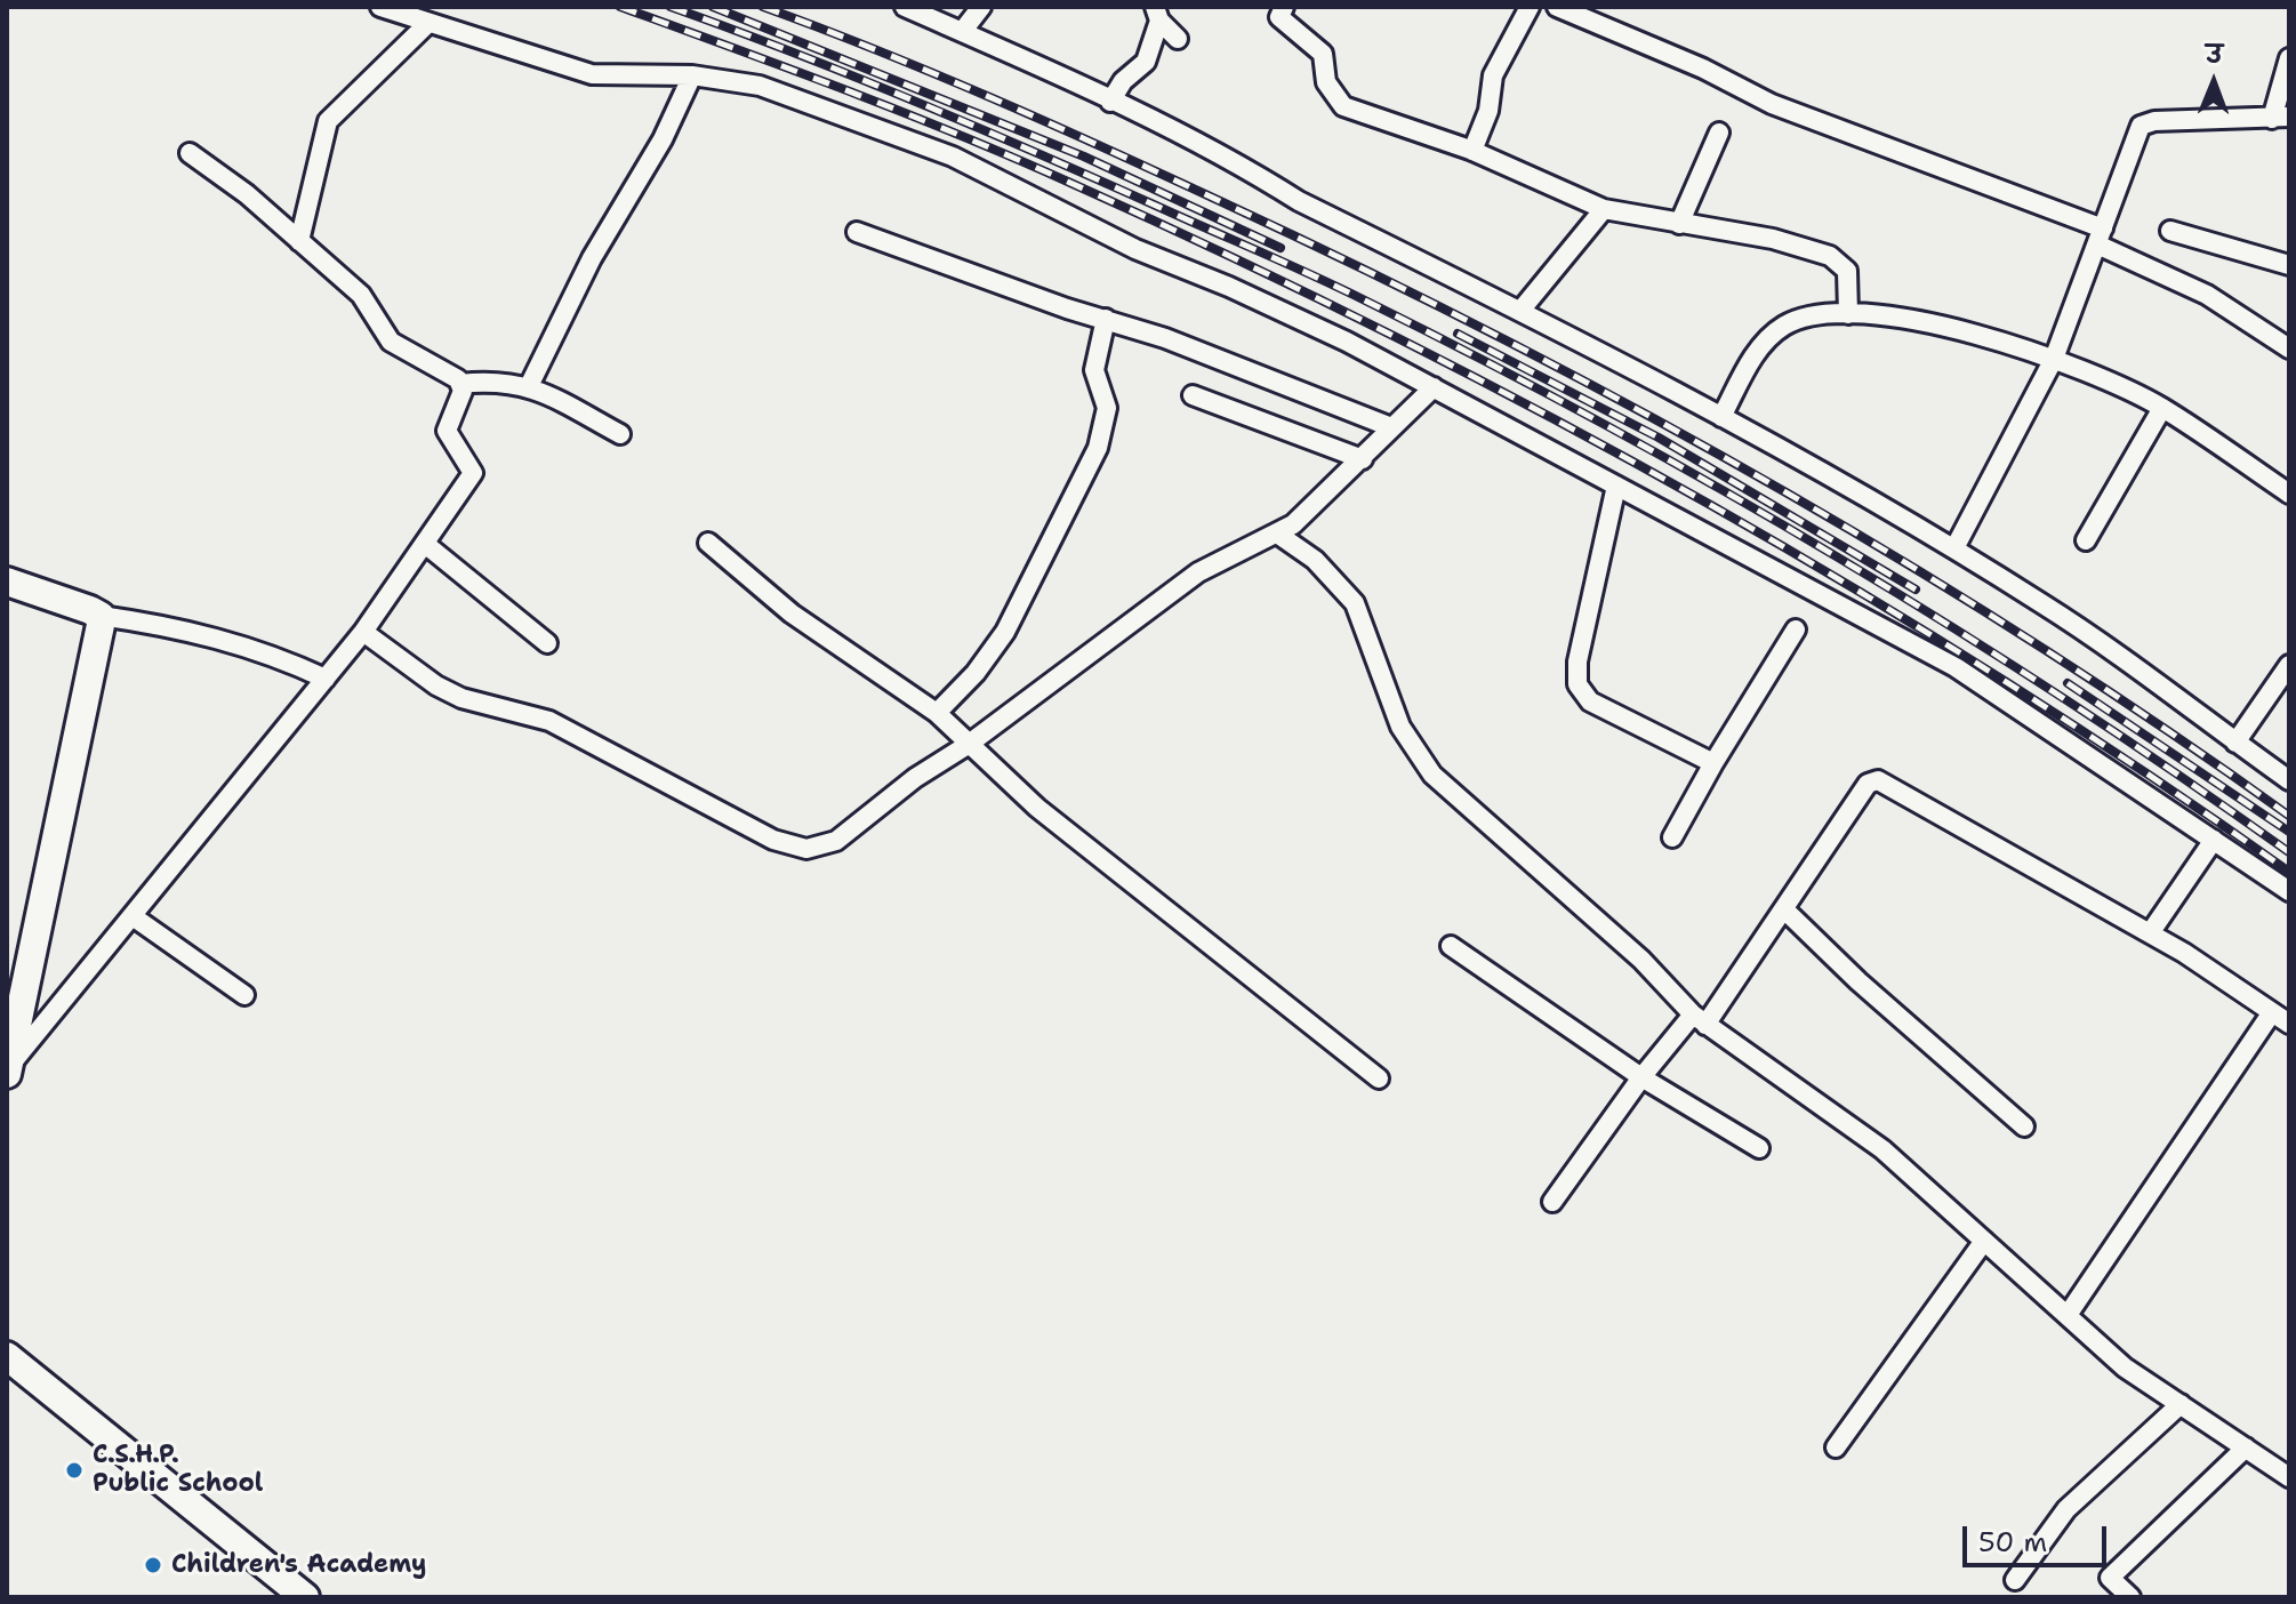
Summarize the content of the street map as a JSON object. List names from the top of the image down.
{
  "places": ["C.S.H.P. Public School", "Children's Academy"],
  "scale_bar": "50 m",
  "north": "top"
}
